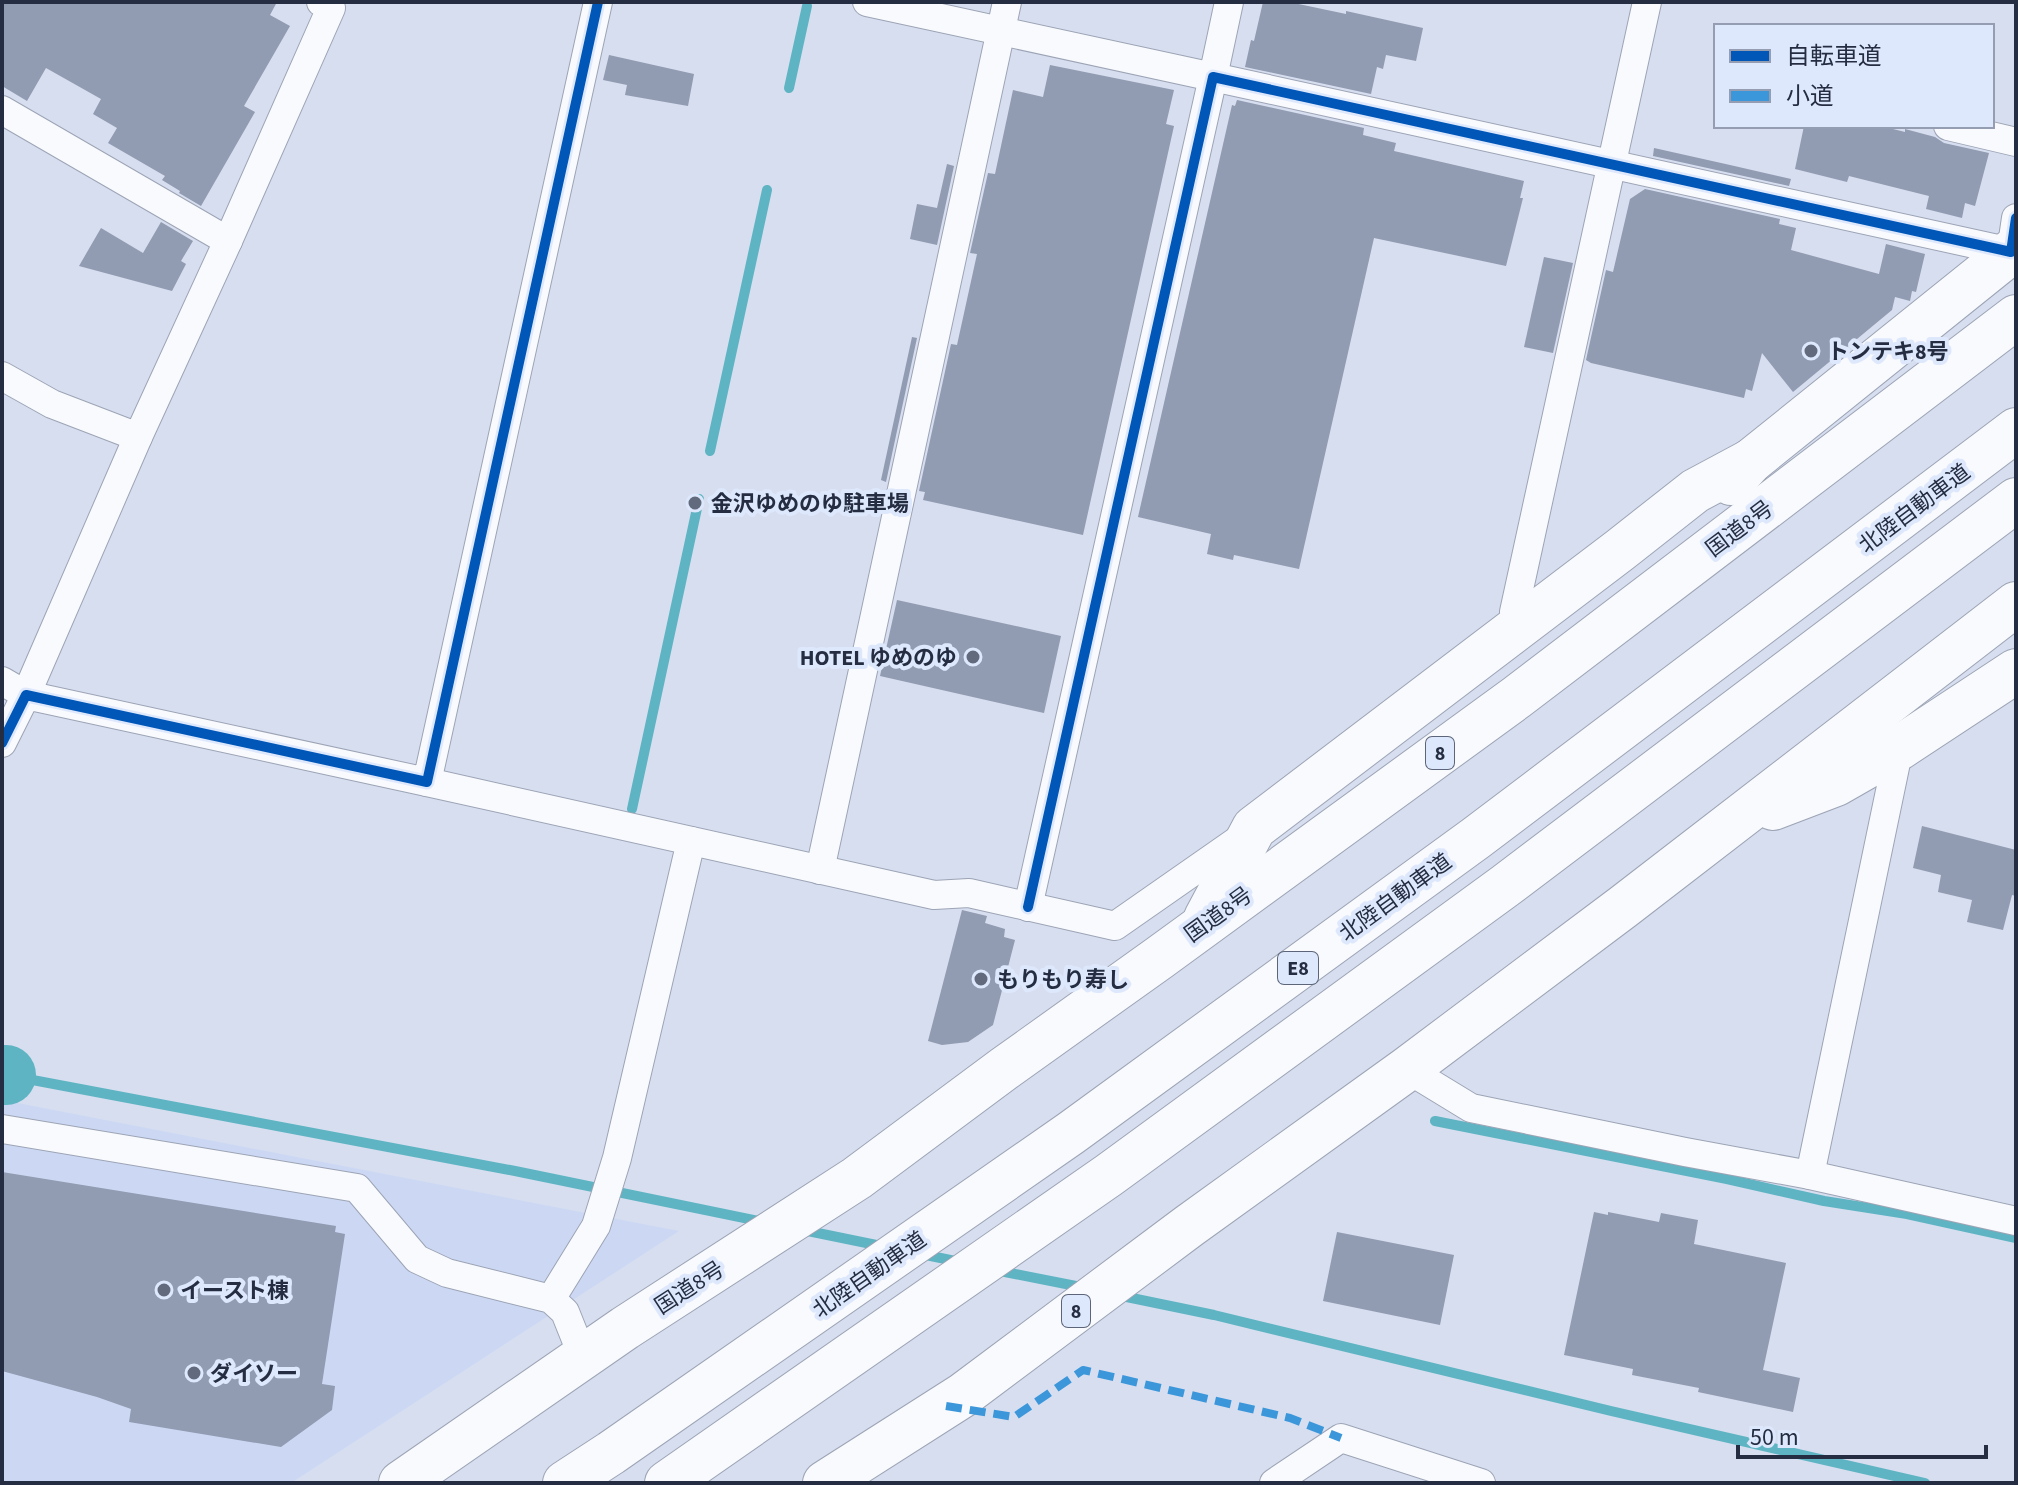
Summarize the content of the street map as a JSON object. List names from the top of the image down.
{
  "streets": {
    "highway": [
      "北陸自動車道",
      "国道8号",
      "8",
      "E8"
    ]
  },
  "places": [
    "トンテキ8号",
    "金沢ゆめのゆ駐車場",
    "HOTEL ゆめのゆ",
    "もりもり寿し",
    "イースト棟",
    "ダイソー"
  ],
  "legend": ["自転車道", "小道"],
  "scale_bar": "50 m"
}
